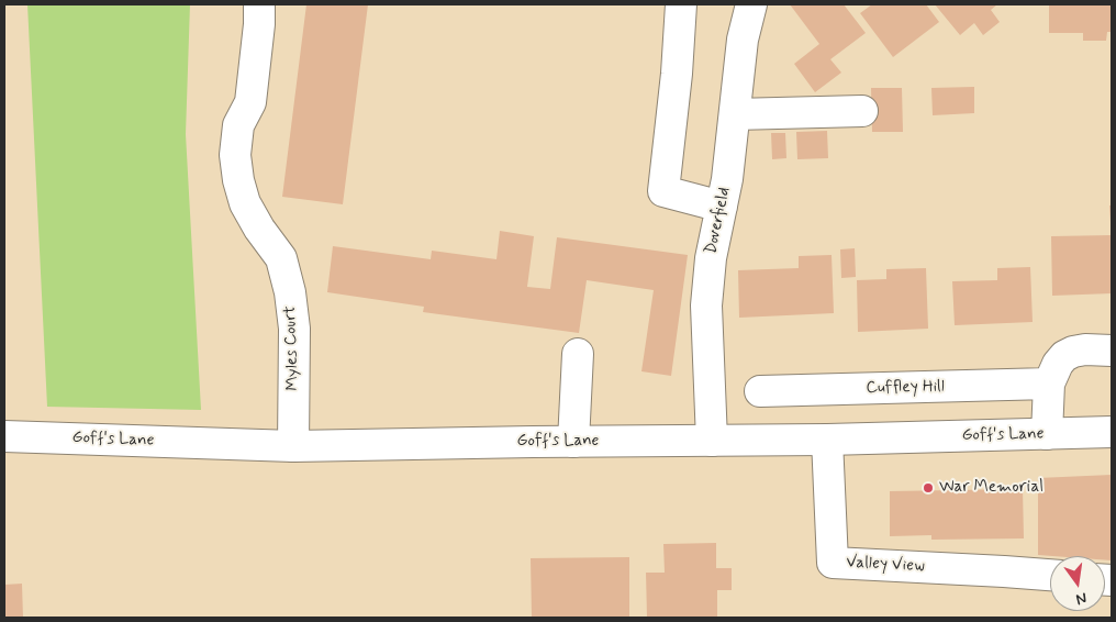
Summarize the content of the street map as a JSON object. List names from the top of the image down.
{
  "streets": {
    "street": [
      "Doverfield",
      "Myles Court",
      "Cuffley Hill",
      "Goff's Lane",
      "Valley View"
    ]
  },
  "crossings": [
    ["Doverfield", "Goff's Lane"],
    ["Myles Court", "Goff's Lane"],
    ["Goff's Lane", "Valley View"]
  ],
  "places": ["War Memorial"],
  "north": "bottom"
}
